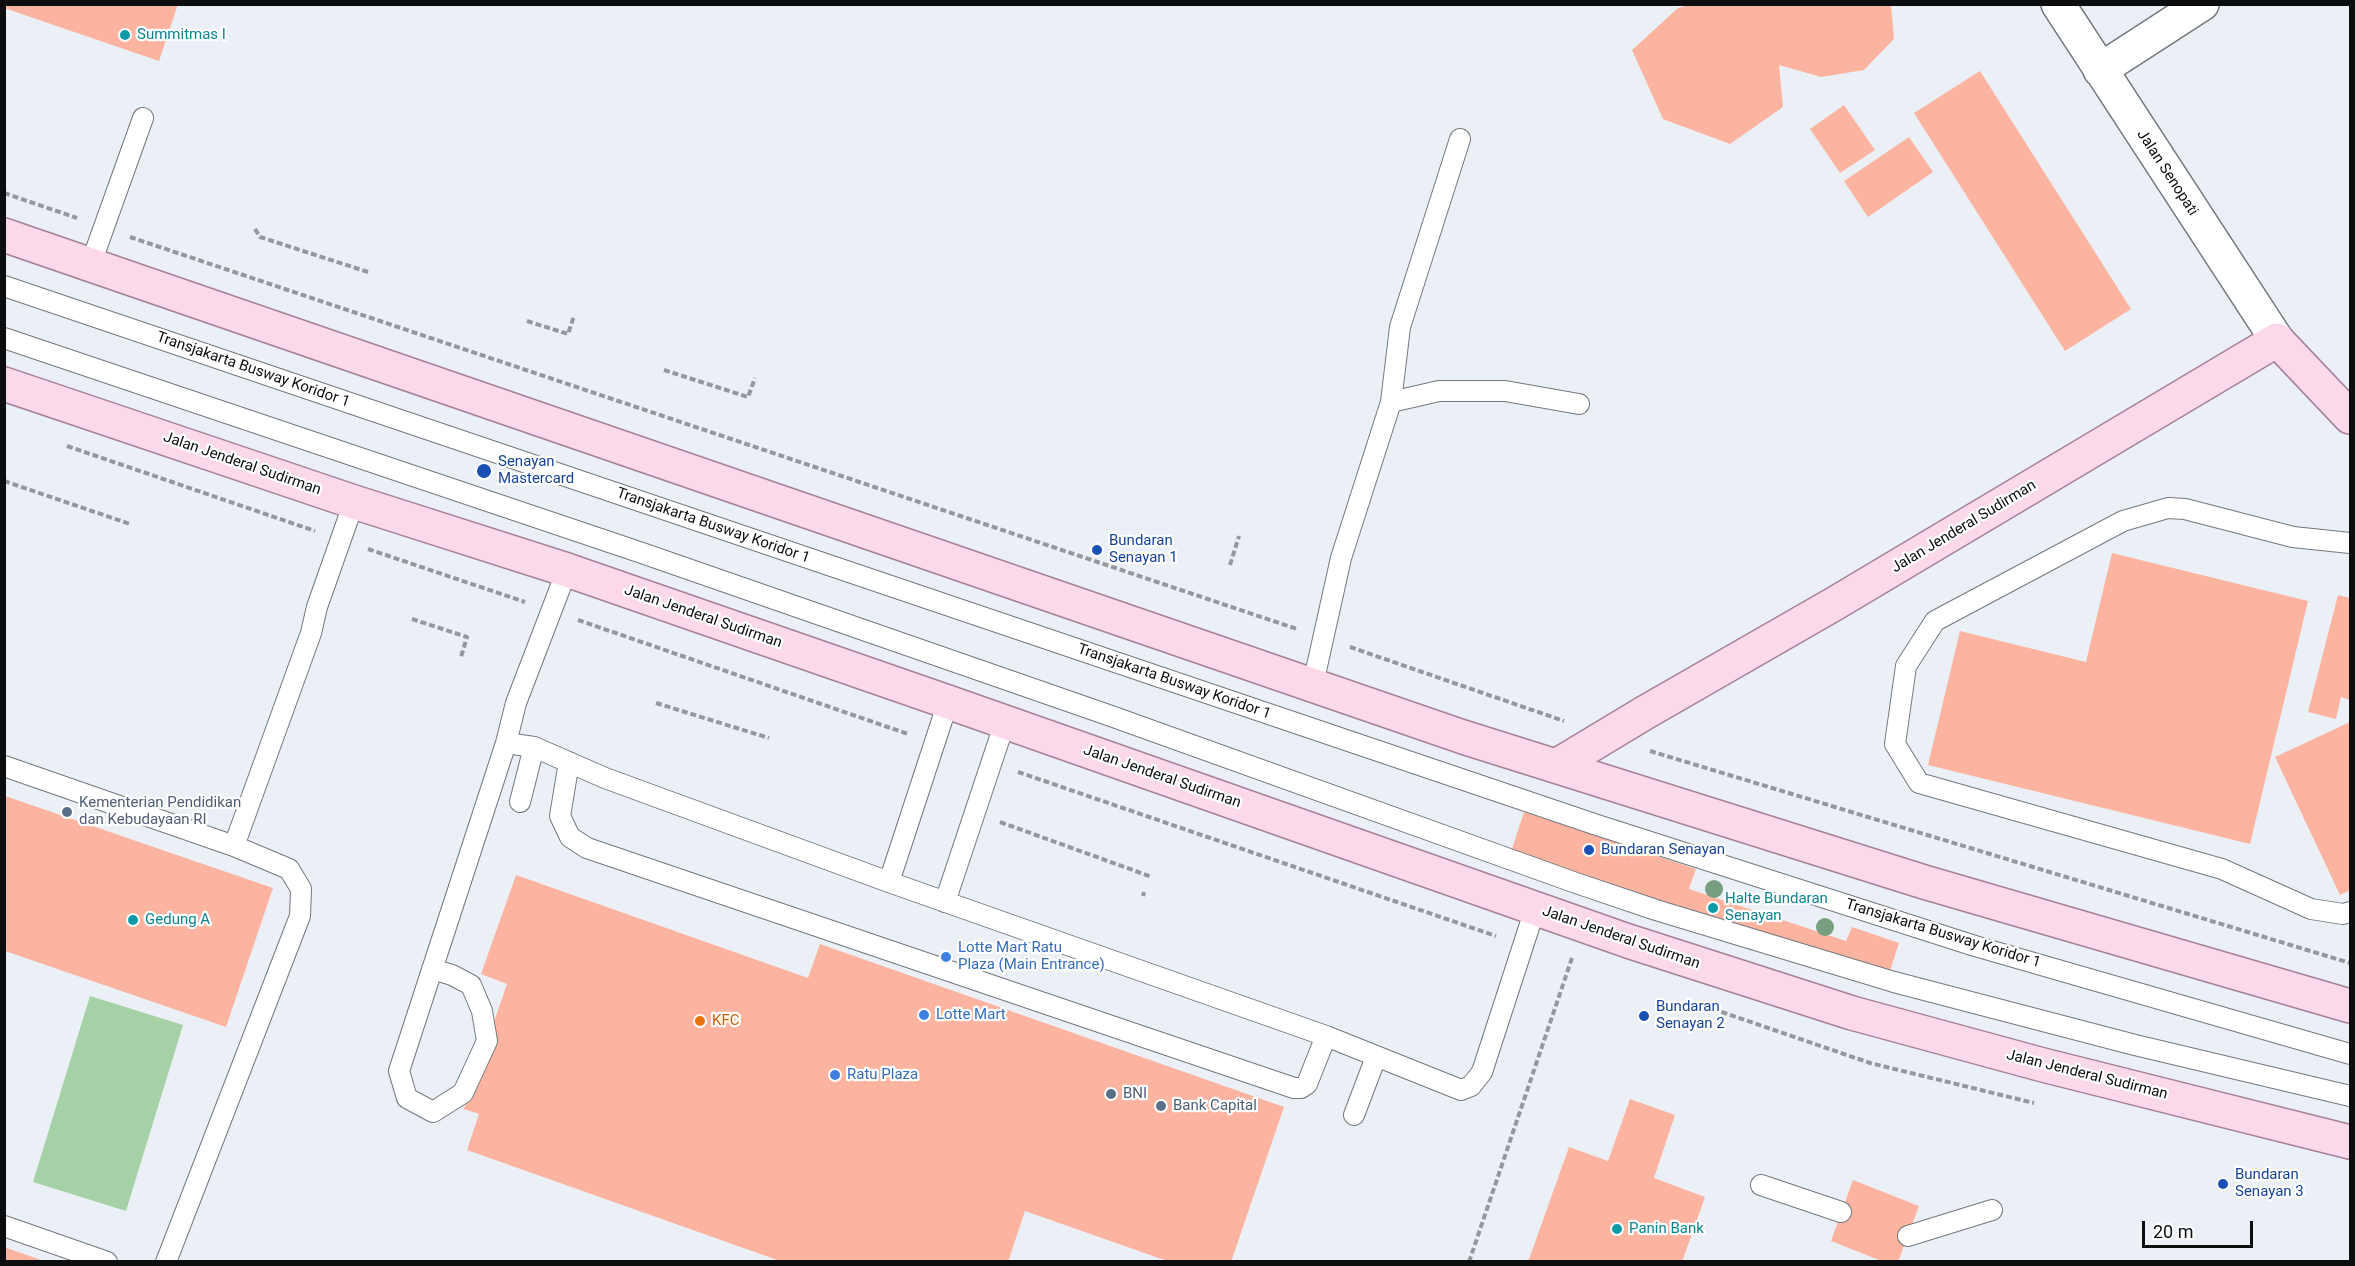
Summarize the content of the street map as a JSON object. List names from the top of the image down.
{
  "streets": {
    "main road": ["Jalan Senopati", "Jalan Jenderal Sudirman"],
    "lane": ["Transjakarta Busway Koridor 1"]
  },
  "crossings": [
    ["Jalan Senopati", "Jalan Jenderal Sudirman"]
  ],
  "places": [
    "Summitmas I",
    "Senayan Mastercard",
    "Bundaran Senayan 1",
    "Kementerian Pendidikan dan Kebudayaan RI",
    "Bundaran Senayan",
    "Halte Bundaran Senayan",
    "Gedung A",
    "Lotte Mart Ratu Plaza (Main Entrance)",
    "Lotte Mart",
    "Bundaran Senayan 2",
    "KFC",
    "Ratu Plaza",
    "BNI",
    "Bank Capital",
    "Bundaran Senayan 3",
    "Panin Bank"
  ],
  "scale_bar": "20 m"
}
